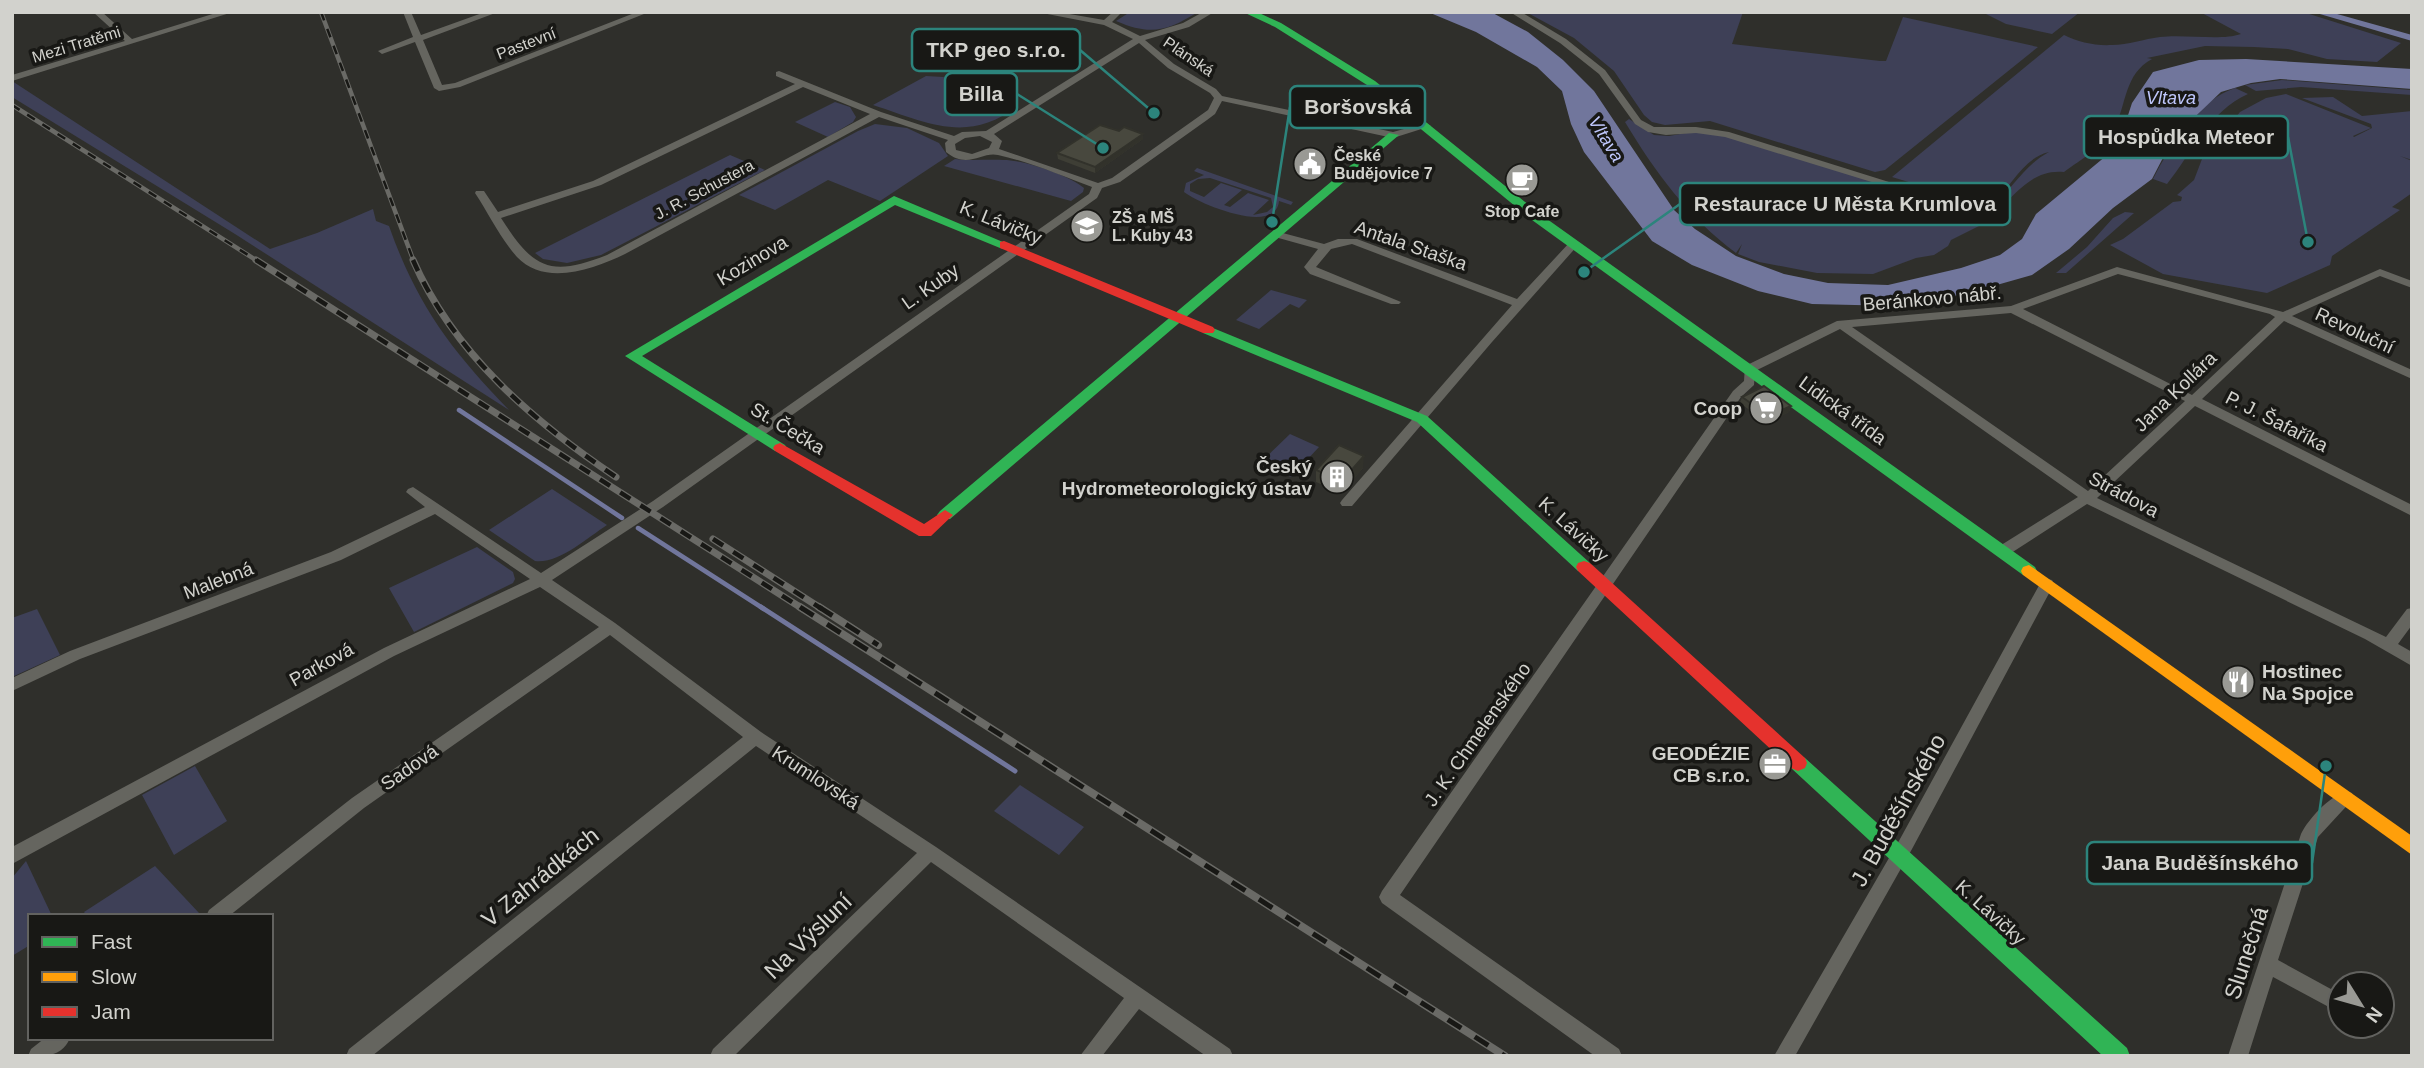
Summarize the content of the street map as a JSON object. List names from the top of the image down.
{
  "streets": {
    "street": [
      "Pastevní",
      "Mezi Tratěmi",
      "Plánská",
      "J. R. Schustera",
      "K. Lávičky",
      "Antala Staška",
      "Kozinova",
      "L. Kuby",
      "Beránkovo nábř.",
      "Revoluční",
      "Jana Kollára",
      "Lidická třída",
      "P. J. Šafaříka",
      "St. Čečka",
      "Strádova",
      "Malebná",
      "Parková",
      "J. K. Chmelenského",
      "Sadová",
      "Krumlovská",
      "J. Buděšínského",
      "V Zahrádkách",
      "Na Výsluní",
      "Slunečná"
    ]
  },
  "crossings": [
    ["Plánská", "L. Kuby"],
    ["Plánská", "Lidická třída"],
    ["K. Lávičky", "Kozinova"],
    ["K. Lávičky", "L. Kuby"],
    ["K. Lávičky", "St. Čečka"],
    ["K. Lávičky", "J. K. Chmelenského"],
    ["K. Lávičky", "J. Buděšínského"],
    ["Kozinova", "St. Čečka"],
    ["L. Kuby", "St. Čečka"],
    ["L. Kuby", "Parková"],
    ["Beránkovo nábř.", "Revoluční"],
    ["Beránkovo nábř.", "Jana Kollára"],
    ["Beránkovo nábř.", "Lidická třída"],
    ["Beránkovo nábř.", "P. J. Šafaříka"],
    ["Beránkovo nábř.", "Strádova"],
    ["Beránkovo nábř.", "J. K. Chmelenského"],
    ["Revoluční", "Jana Kollára"],
    ["Jana Kollára", "Lidická třída"],
    ["Jana Kollára", "P. J. Šafaříka"],
    ["Jana Kollára", "Strádova"],
    ["Lidická třída", "J. K. Chmelenského"],
    ["Lidická třída", "J. Buděšínského"],
    ["Lidická třída", "Slunečná"],
    ["Malebná", "Krumlovská"],
    ["Parková", "Krumlovská"],
    ["Sadová", "Krumlovská"],
    ["Krumlovská", "V Zahrádkách"],
    ["Krumlovská", "Na Výsluní"]
  ],
  "water": ["Vltava"],
  "places": {
    "other": [
      "TKP geo s.r.o.",
      "Billa",
      "Boršovská",
      "Hospůdka Meteor",
      "Restaurace U Města Krumlova",
      "Jana Buděšínského"
    ],
    "public building": ["České Budějovice 7"],
    "cafe": ["Stop Cafe"],
    "school or university": ["ZŠ a MŠ L. Kuby 43"],
    "supermarket": ["Coop"],
    "building": ["Český Hydrometeorologický ústav"],
    "restaurant": ["Hostinec Na Spojce"],
    "office": ["GEODÉZIE CB s.r.o."]
  },
  "legend": ["Fast", "Slow", "Jam"],
  "north": "bottom right"
}
